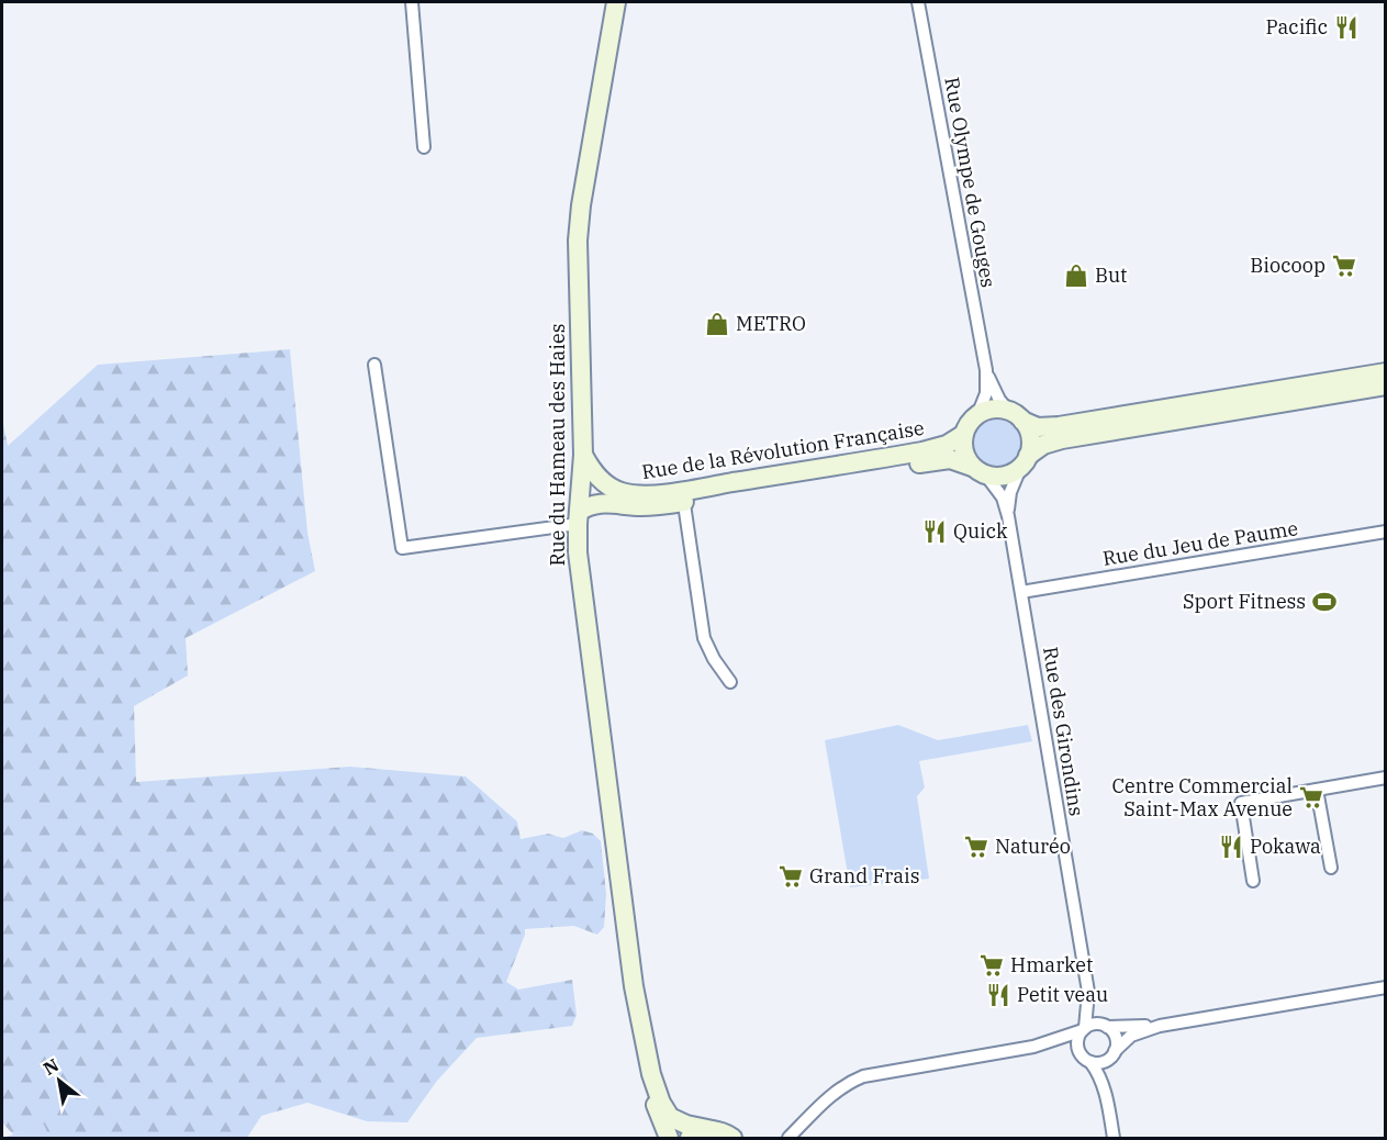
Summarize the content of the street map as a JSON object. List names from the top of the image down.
{
  "streets": {
    "street": [
      "Rue Olympe de Gouges",
      "Rue du Hameau des Haies",
      "Rue de la Révolution Française",
      "Rue du Jeu de Paume",
      "Rue des Girondins"
    ]
  },
  "crossings": [
    ["Rue Olympe de Gouges", "Rue de la Révolution Française"],
    ["Rue Olympe de Gouges", "Rue des Girondins"],
    ["Rue du Hameau des Haies", "Rue de la Révolution Française"],
    ["Rue de la Révolution Française", "Rue des Girondins"],
    ["Rue du Jeu de Paume", "Rue des Girondins"]
  ],
  "places": {
    "restaurant": [
      "Pacific",
      "Quick",
      "Pokawa",
      "Petit veau"
    ],
    "supermarket": [
      "Biocoop",
      "Centre Commercial Saint-Max Avenue",
      "Naturéo",
      "Grand Frais",
      "Hmarket"
    ],
    "shop": ["But", "METRO"],
    "sports": ["Sport Fitness"]
  },
  "north": "top left"
}
